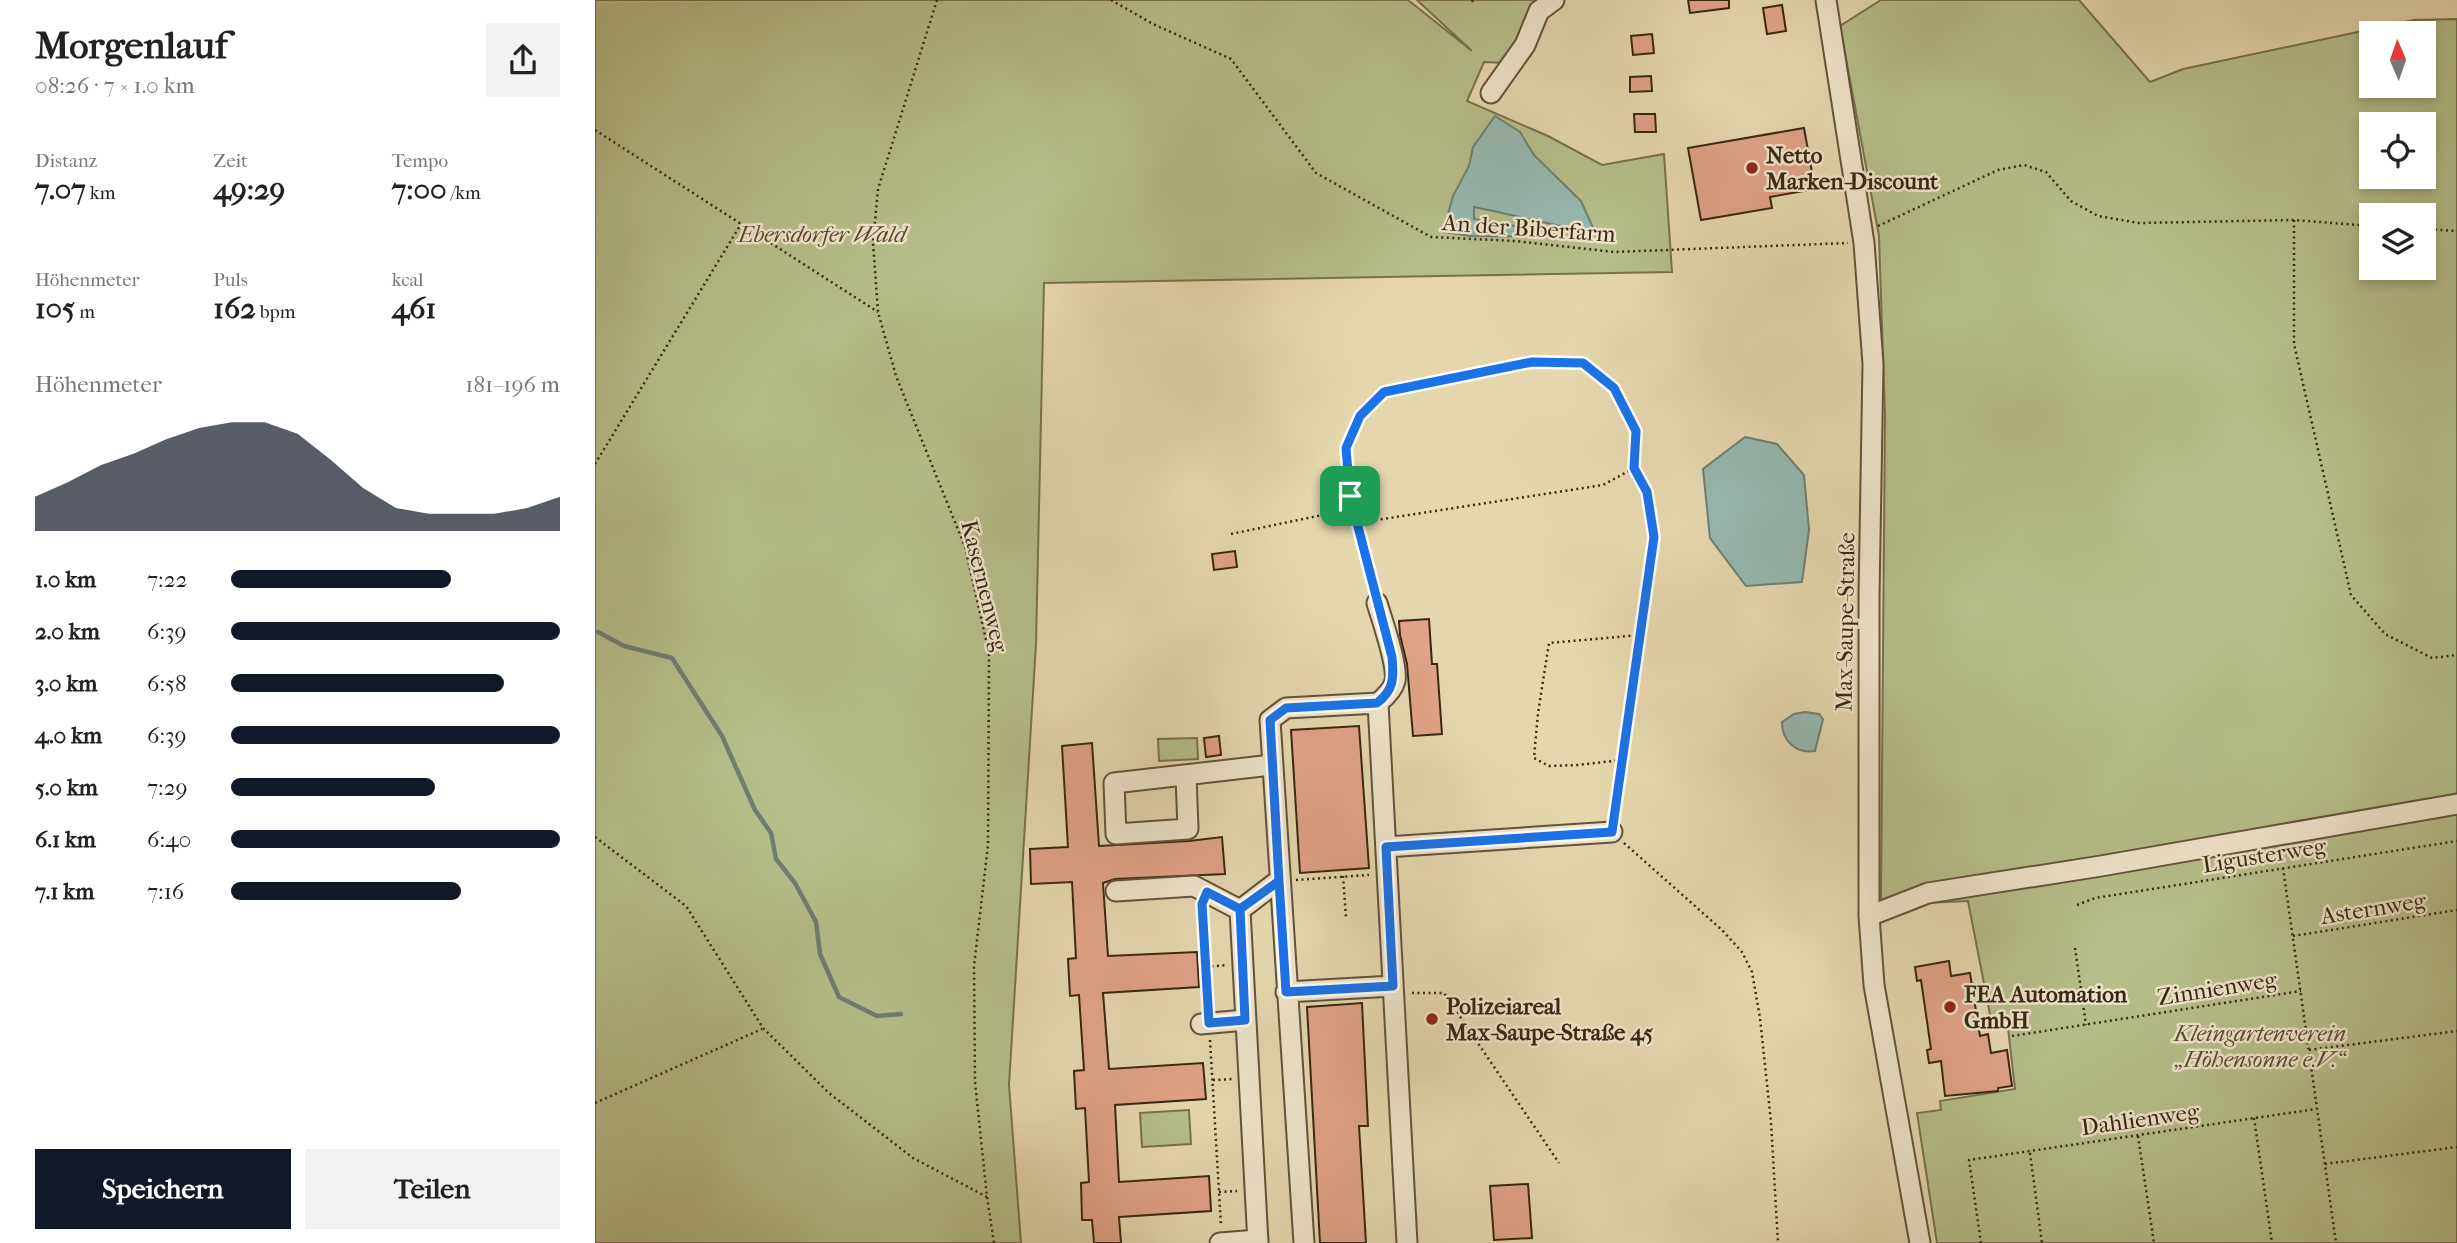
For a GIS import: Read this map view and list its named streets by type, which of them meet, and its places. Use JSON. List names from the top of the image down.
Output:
{
  "streets": {
    "street": ["Max-Saupe-Straße"],
    "path": [
      "An der Biberfarm",
      "Kasernenweg",
      "Ligusterweg",
      "Asternweg",
      "Zinnienweg",
      "Dahlienweg"
    ]
  },
  "crossings": [
    ["An der Biberfarm", "Max-Saupe-Straße"]
  ],
  "parks": ["Ebersdorfer Wald", "Kleingartenverein „Höhensonne e.V.“"],
  "places": ["Netto Marken-Discount", "FEA Automation GmbH", "Polizeiareal Max-Saupe-Straße 45"],
  "north": "top",
  "page": {
    "heading": ["Morgenlauf", "08:26 · 7 × 1.0 km"],
    "stats": [
      ["Distanz", "7.07 km"],
      ["Zeit", "49:29"],
      ["Tempo", "7:00 /km"],
      ["Höhenmeter", "105 m"],
      ["Puls", "162 bpm"],
      ["kcal", "461"]
    ],
    "chart": ["Höhenmeter", "181–196 m"],
    "list": [
      {
        "name": "1.0 km",
        "note": "7:22"
      },
      {
        "name": "2.0 km",
        "note": "6:39"
      },
      {
        "name": "3.0 km",
        "note": "6:58"
      },
      {
        "name": "4.0 km",
        "note": "6:39"
      },
      {
        "name": "5.0 km",
        "note": "7:29"
      },
      {
        "name": "6.1 km",
        "note": "6:40"
      },
      {
        "name": "7.1 km",
        "note": "7:16"
      }
    ],
    "buttons": ["Speichern", "Teilen"]
  }
}
